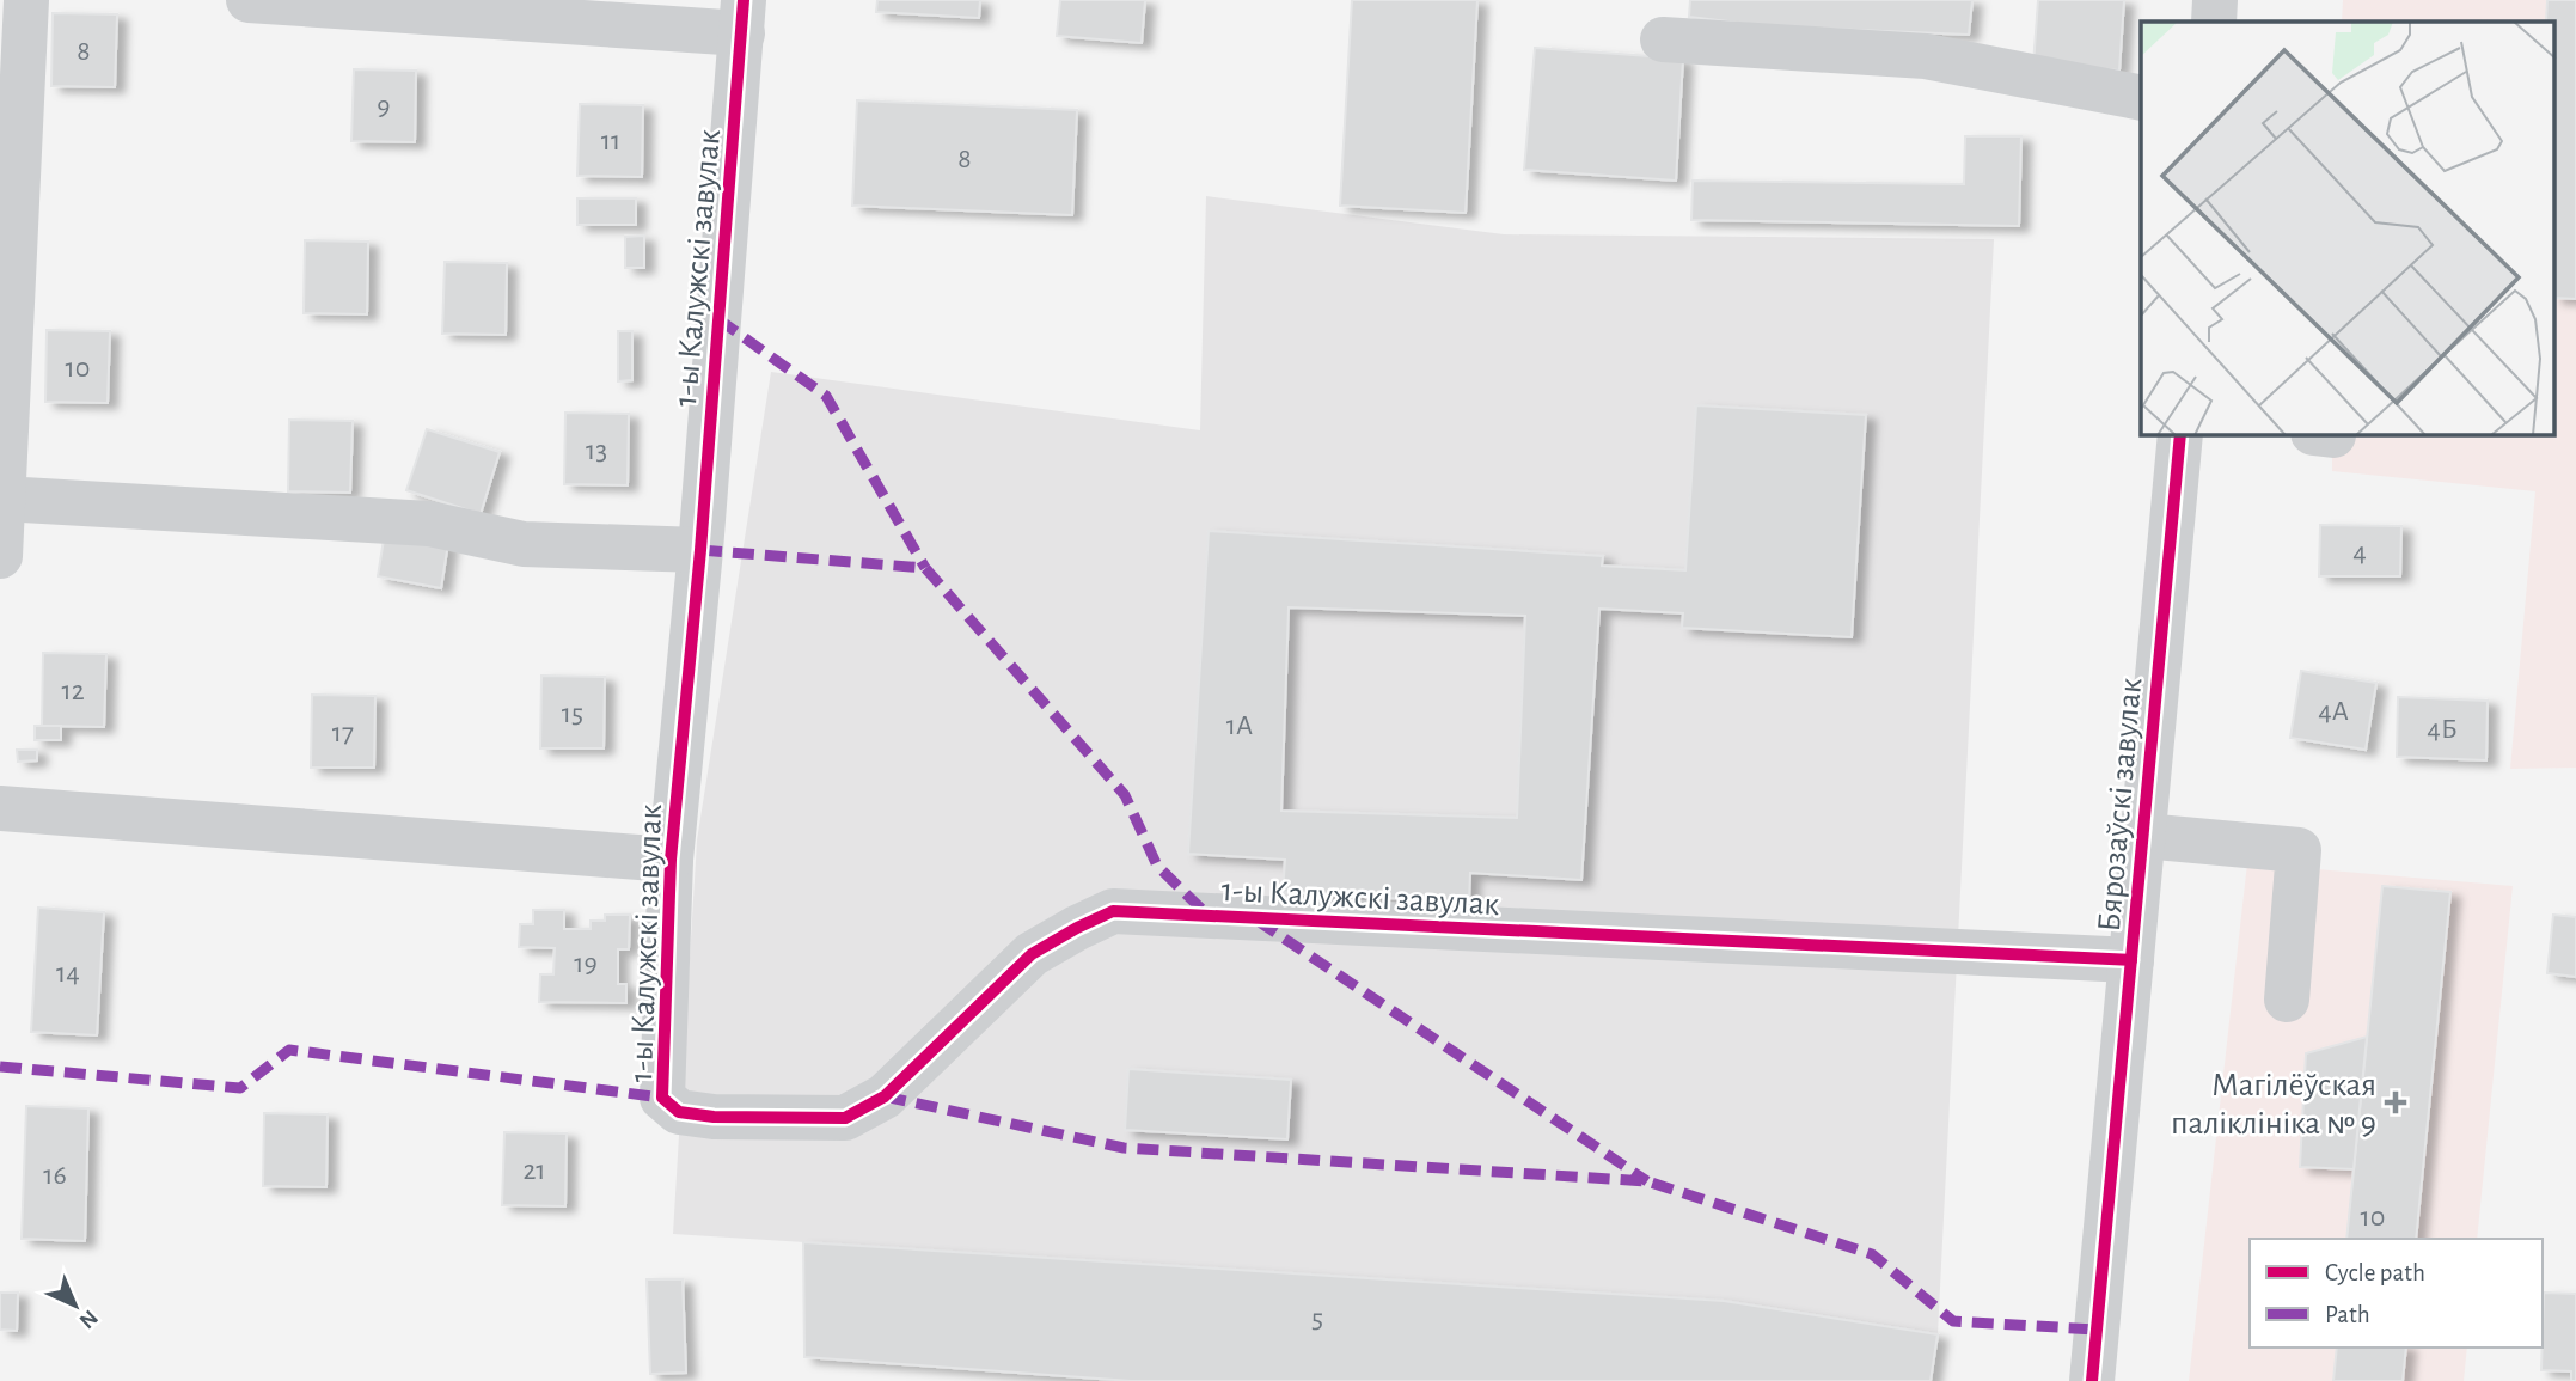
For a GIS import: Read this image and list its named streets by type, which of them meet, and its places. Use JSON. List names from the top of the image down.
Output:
{
  "streets": {
    "street": ["1-ы Калужскі завулак", "Бярозаўскі завулак"]
  },
  "crossings": [
    ["1-ы Калужскі завулак", "Бярозаўскі завулак"]
  ],
  "places": {
    "health": ["Магілёўская паліклініка № 9"]
  },
  "house_numbers": [
    "8",
    "9",
    "11",
    "8",
    "10",
    "13",
    "4",
    "12",
    "4А",
    "15",
    "1А",
    "4Б",
    "17",
    "19",
    "14",
    "21",
    "16",
    "10",
    "5"
  ],
  "legend": ["Cycle path", "Path"],
  "north": "bottom right"
}
